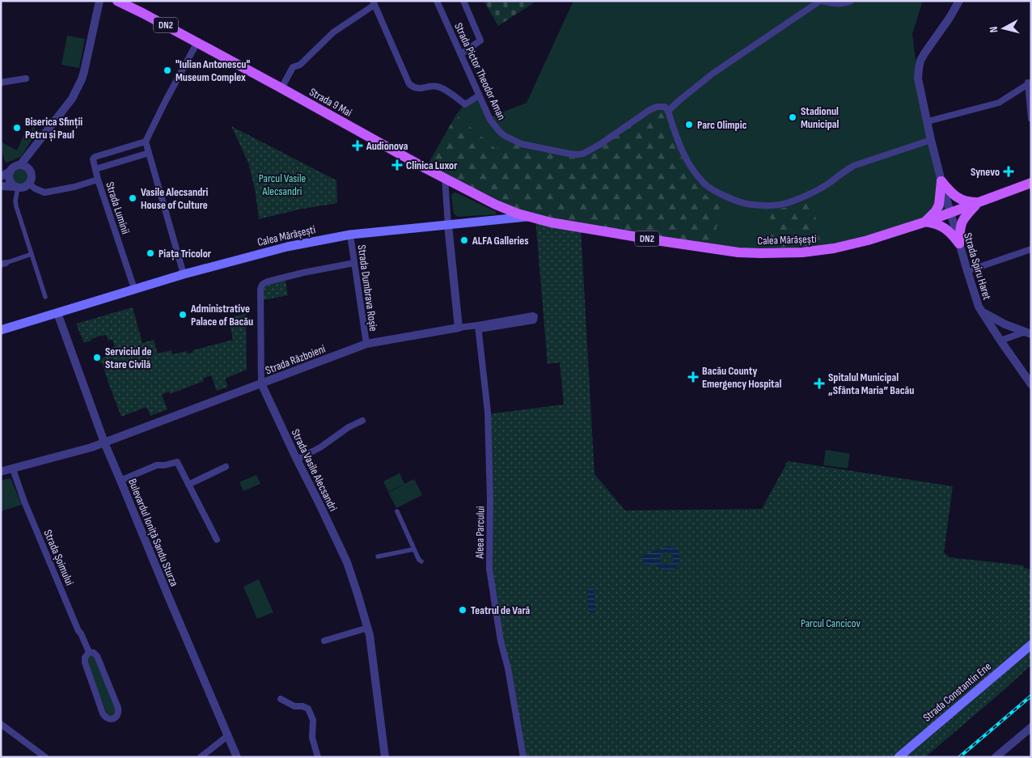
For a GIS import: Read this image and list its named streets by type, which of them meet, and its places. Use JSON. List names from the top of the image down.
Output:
{
  "streets": {
    "main road": [
      "DN2",
      "Strada 9 Mai",
      "Calea Mărășești",
      "Strada Constantin Ene"
    ],
    "street": [
      "Strada Pictor Theodor Aman",
      "Strada Luminii",
      "Strada Spiru Haret",
      "Strada Dumbrava Roșie",
      "Strada Războieni",
      "Strada Vasile Alecsandri",
      "Bulevardul Ioniță Sandu Sturza",
      "Aleea Parcului",
      "Strada Șoimului"
    ]
  },
  "crossings": [
    ["Strada 9 Mai", "Calea Mărășești"],
    ["Strada Luminii", "Calea Mărășești"],
    ["Calea Mărășești", "Strada Spiru Haret"],
    ["Calea Mărășești", "Strada Dumbrava Roșie"],
    ["Calea Mărășești", "Bulevardul Ioniță Sandu Sturza"],
    ["Strada Dumbrava Roșie", "Strada Războieni"],
    ["Strada Dumbrava Roșie", "Strada Vasile Alecsandri"],
    ["Strada Războieni", "Strada Vasile Alecsandri"],
    ["Strada Războieni", "Bulevardul Ioniță Sandu Sturza"],
    ["Strada Războieni", "Strada Șoimului"]
  ],
  "parks": ["Parcul Vasile Alecsandri", "Parcul Cancicov"],
  "places": {
    "other": [
      "\"Iulian Antonescu\" Museum Complex",
      "Stadionul Municipal",
      "Parc Olimpic",
      "Biserica Sfinții Petru și Paul",
      "Vasile Alecsandri House of Culture",
      "ALFA Galleries",
      "Piața Tricolor",
      "Administrative Palace of Bacău",
      "Serviciul de Stare Civilă",
      "Teatrul de Vară"
    ],
    "health": [
      "Audionova",
      "Clinica Luxor",
      "Synevo",
      "Bacău County Emergency Hospital",
      "Spitalul Municipal „Sfânta Maria” Bacău"
    ]
  },
  "north": "left"
}
